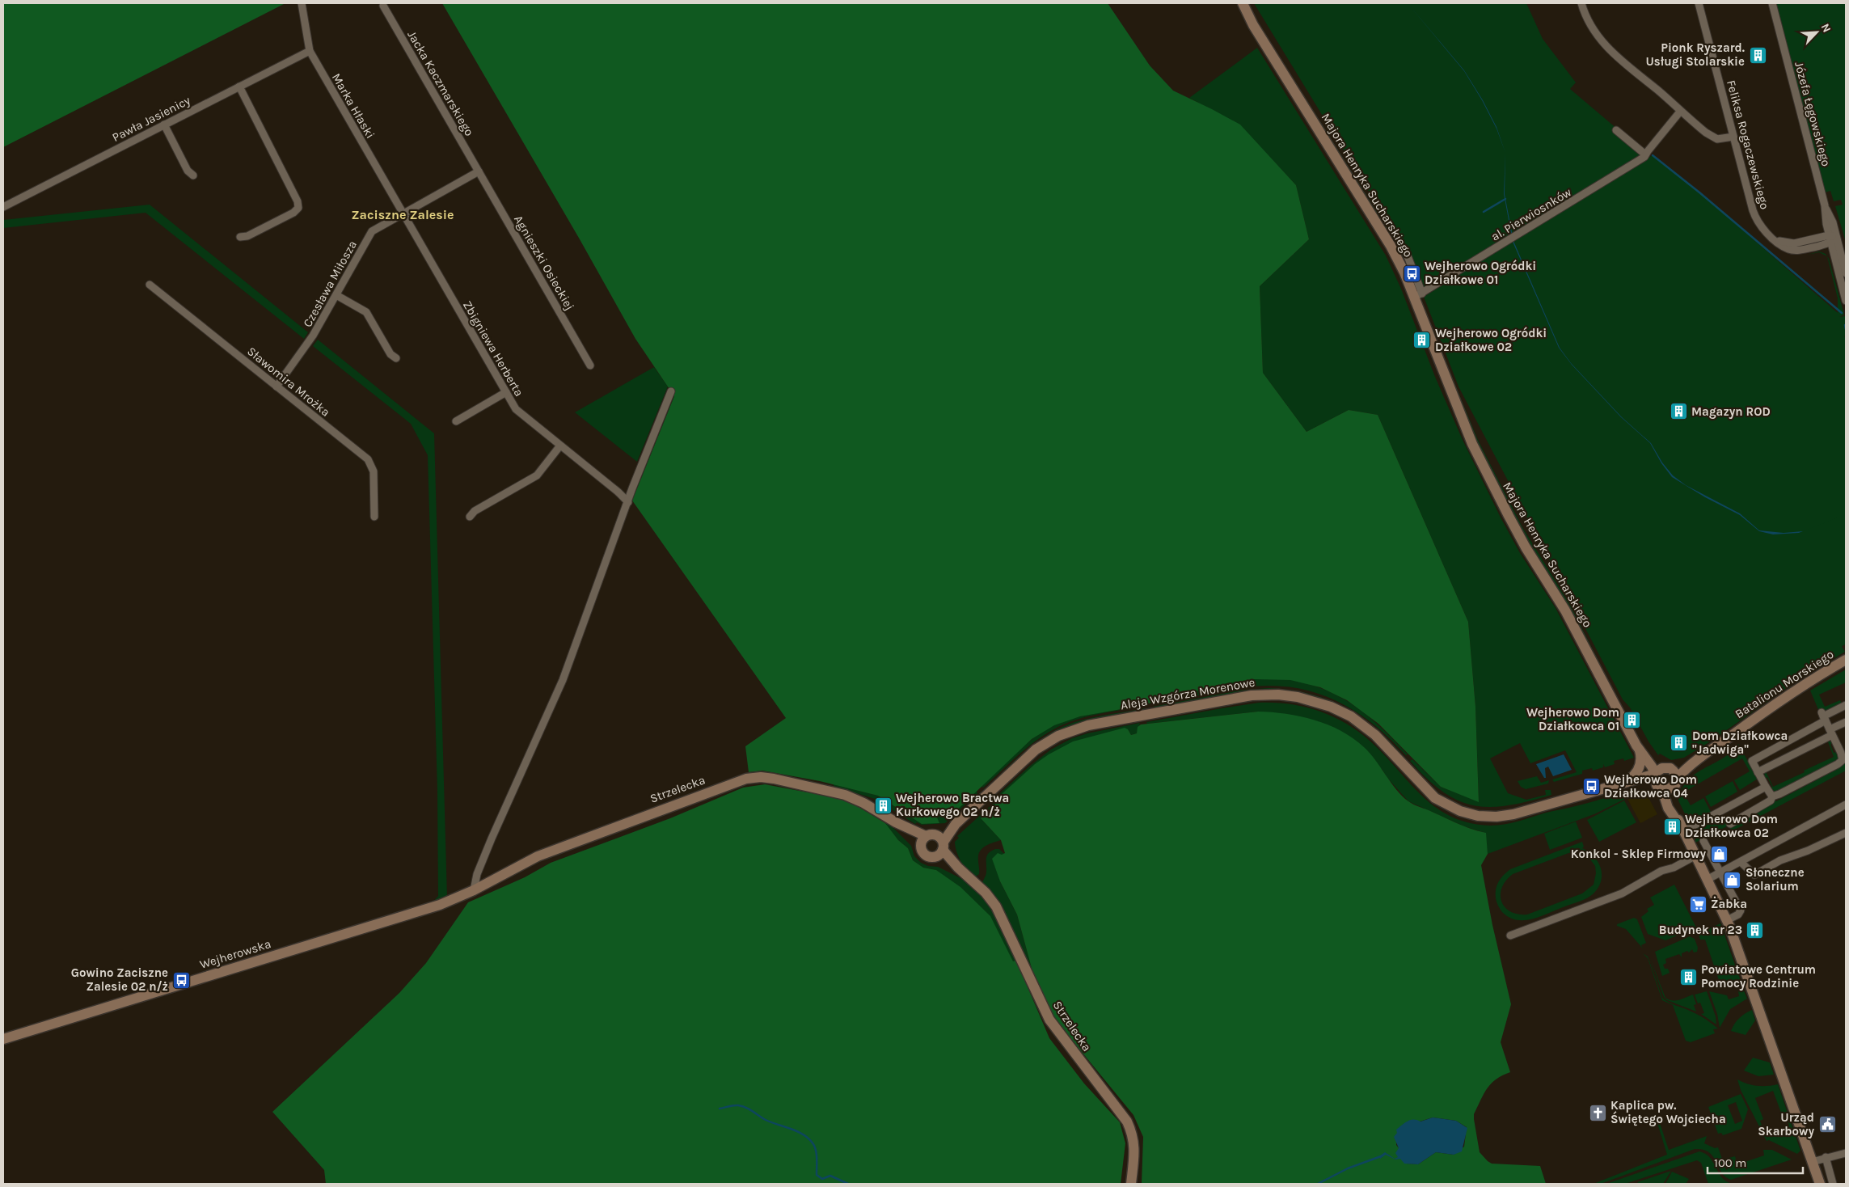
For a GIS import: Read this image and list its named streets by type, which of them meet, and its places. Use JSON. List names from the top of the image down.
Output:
{
  "streets": {
    "street": [
      "Jacka Kaczmarskiego",
      "Marka Hłaski",
      "Józefa Łęgowskiego",
      "Pawła Jasienicy",
      "Feliksa Rogaczewskiego",
      "Majora Henryka Sucharskiego",
      "al. Pierwiosnków",
      "Agnieszki Osieckiej",
      "Czesława Miłosza",
      "Zbigniewa Herberta",
      "Sławomira Mrożka",
      "Batalionu Morskiego",
      "Aleja Wzgórza Morenowe",
      "Strzelecka",
      "Wejherowska"
    ]
  },
  "crossings": [
    ["Jacka Kaczmarskiego", "Agnieszki Osieckiej"],
    ["Jacka Kaczmarskiego", "Czesława Miłosza"],
    ["Marka Hłaski", "Pawła Jasienicy"],
    ["Marka Hłaski", "Czesława Miłosza"],
    ["Marka Hłaski", "Zbigniewa Herberta"],
    ["Józefa Łęgowskiego", "Feliksa Rogaczewskiego"],
    ["Majora Henryka Sucharskiego", "al. Pierwiosnków"],
    ["Majora Henryka Sucharskiego", "Batalionu Morskiego"],
    ["Majora Henryka Sucharskiego", "Aleja Wzgórza Morenowe"],
    ["Agnieszki Osieckiej", "Czesława Miłosza"],
    ["Czesława Miłosza", "Zbigniewa Herberta"],
    ["Czesława Miłosza", "Sławomira Mrożka"],
    ["Batalionu Morskiego", "Aleja Wzgórza Morenowe"],
    ["Aleja Wzgórza Morenowe", "Strzelecka"],
    ["Strzelecka", "Wejherowska"]
  ],
  "districts": ["Zaciszne Zalesie"],
  "places": {
    "building": [
      "Pionk Ryszard. Usługi Stolarskie",
      "Wejherowo Ogródki Działkowe 02",
      "Magazyn ROD",
      "Wejherowo Dom Działkowca 01",
      "Dom Działkowca \"Jadwiga\"",
      "Wejherowo Bractwa Kurkowego 02 n/ż",
      "Wejherowo Dom Działkowca 02",
      "Budynek nr 23",
      "Powiatowe Centrum Pomocy Rodzinie"
    ],
    "bus stop": ["Wejherowo Ogródki Działkowe 01", "Wejherowo Dom Działkowca 04", "Gowino Zaciszne Zalesie 02 n/ż"],
    "shop": ["Konkol - Sklep Firmowy", "Słoneczne Solarium"],
    "supermarket": ["Żabka"],
    "church": ["Kaplica pw. Świętego Wojciecha"],
    "public building": ["Urząd Skarbowy"]
  },
  "scale_bar": "100 m",
  "north": "top right"
}
